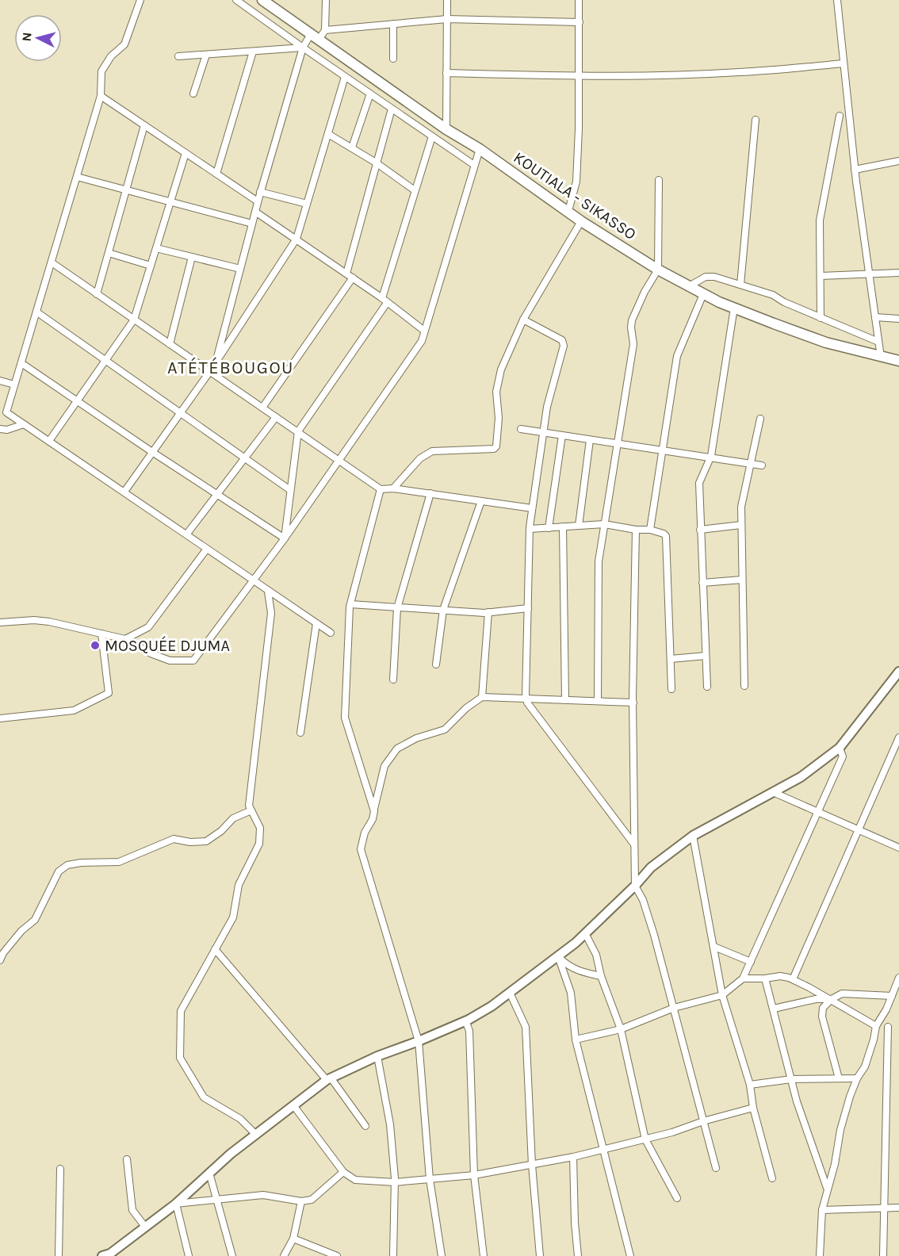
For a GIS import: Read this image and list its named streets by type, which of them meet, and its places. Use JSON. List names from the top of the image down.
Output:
{
  "streets": {
    "main road": ["KOUTIALA - SIKASSO"]
  },
  "districts": ["ATÉTÉBOUGOU"],
  "places": ["MOSQUÉE DJUMA"],
  "north": "left"
}
